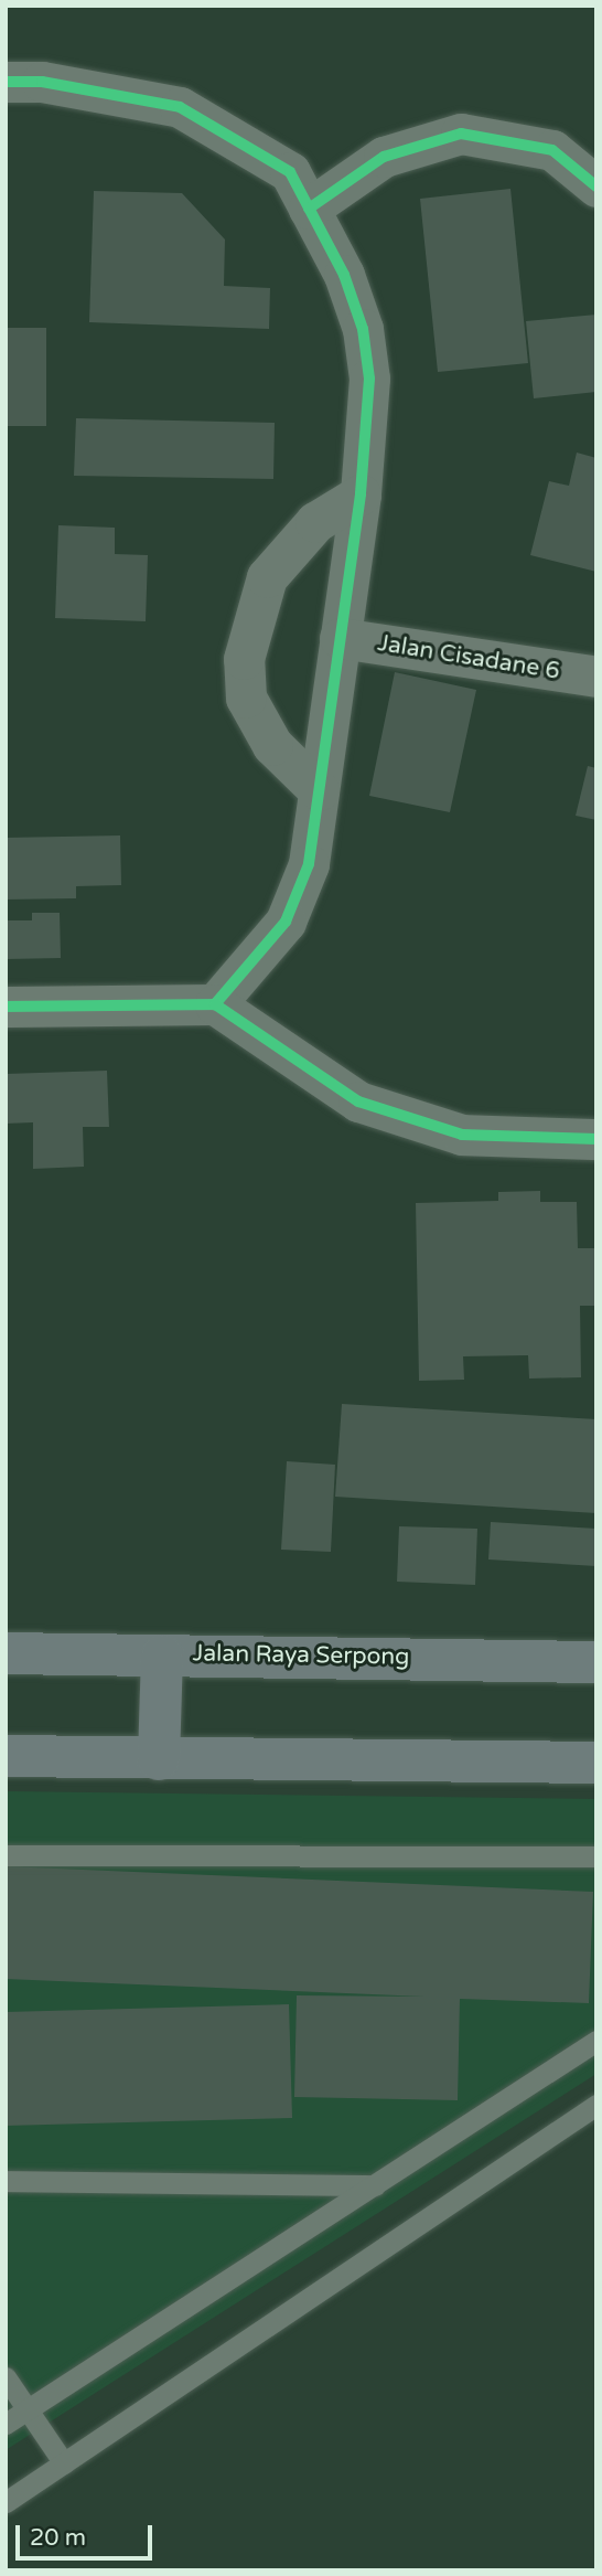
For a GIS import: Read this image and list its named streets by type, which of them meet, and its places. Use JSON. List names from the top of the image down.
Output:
{
  "streets": {
    "main road": ["Jalan Raya Serpong"],
    "street": ["Jalan Cisadane 6"]
  },
  "scale_bar": "20 m"
}
